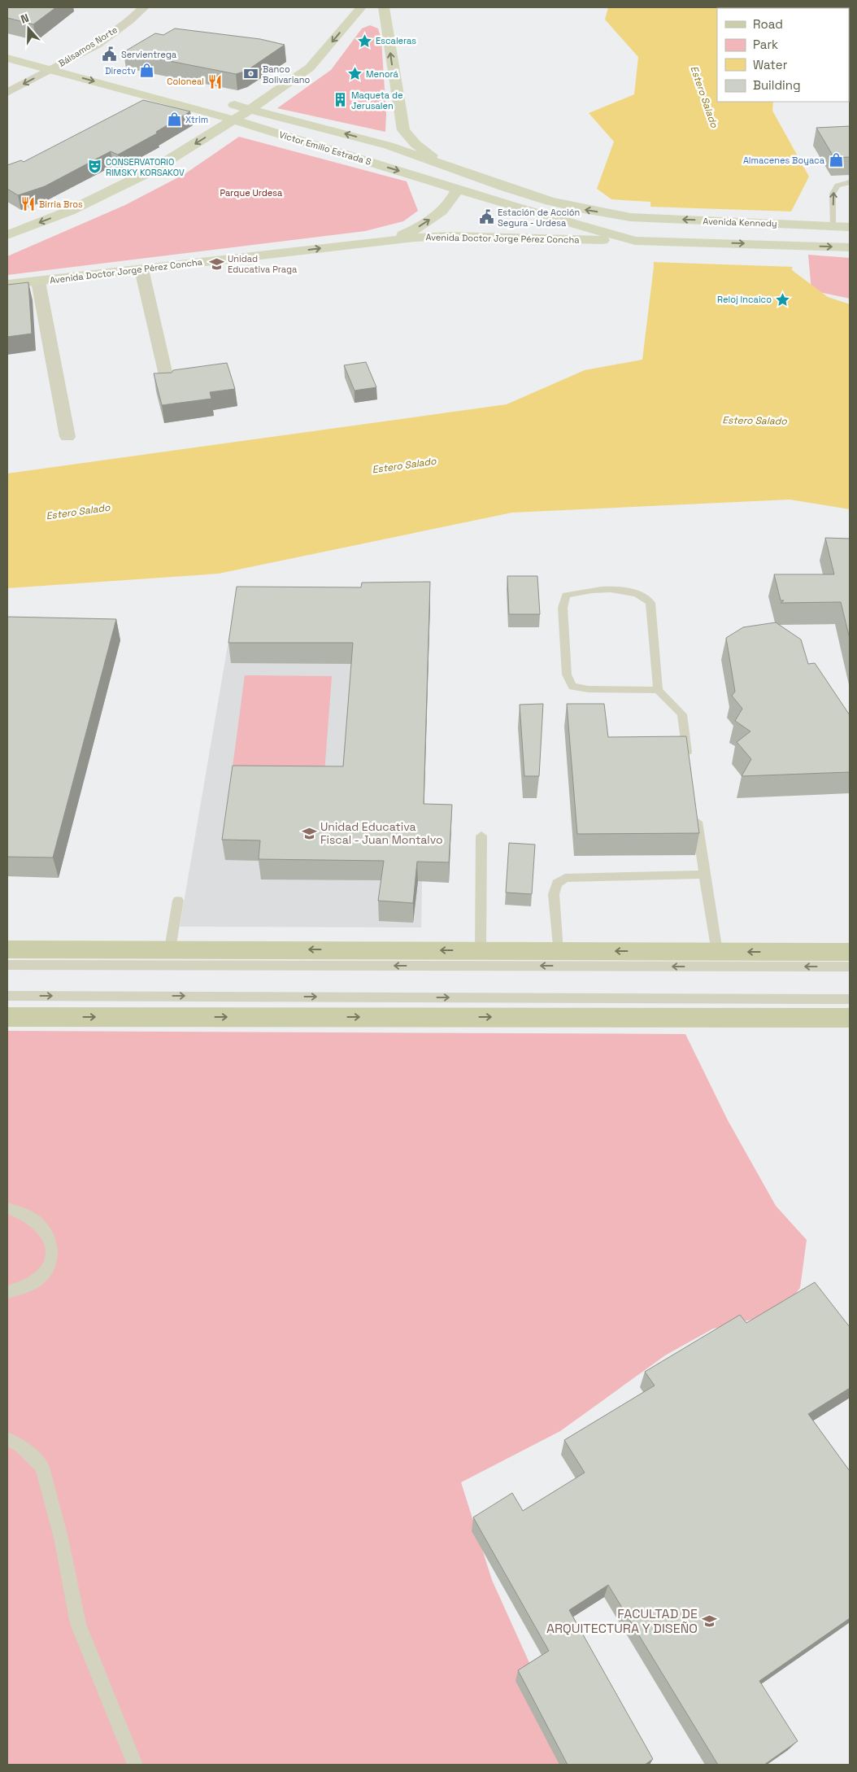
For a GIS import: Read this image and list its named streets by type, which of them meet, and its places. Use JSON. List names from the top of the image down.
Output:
{
  "streets": {
    "main road": ["Víctor Emilio Estrada S", "Avenida Kennedy", "Avenida Doctor Jorge Pérez Concha"],
    "street": ["Bálsamos Norte"]
  },
  "crossings": [
    ["Bálsamos Norte", "Víctor Emilio Estrada S"],
    ["Víctor Emilio Estrada S", "Avenida Kennedy"],
    ["Víctor Emilio Estrada S", "Avenida Doctor Jorge Pérez Concha"],
    ["Avenida Kennedy", "Avenida Doctor Jorge Pérez Concha"]
  ],
  "water": ["Estero Salado"],
  "parks": ["Parque Urdesa"],
  "places": {
    "place": ["Escaleras", "Menorá", "Reloj Incaico"],
    "public building": ["Servientrega", "Estación de Acción Segura - Urdesa"],
    "shop": ["Directv", "Xtrim", "Almacenes Boyaca"],
    "bank": ["Banco Bolivariano"],
    "restaurant": ["Coloneal", "Birria Bros"],
    "building": ["Maqueta de Jerusalen"],
    "theatre": ["CONSERVATORIO RIMSKY KORSAKOV"],
    "school or university": ["Unidad Educativa Praga", "Unidad Educativa Fiscal - Juan Montalvo", "FACULTAD DE ARQUITECTURA Y DISEÑO"]
  },
  "legend": [
    "Road",
    "Park",
    "Water",
    "Building"
  ],
  "north": "top"
}
